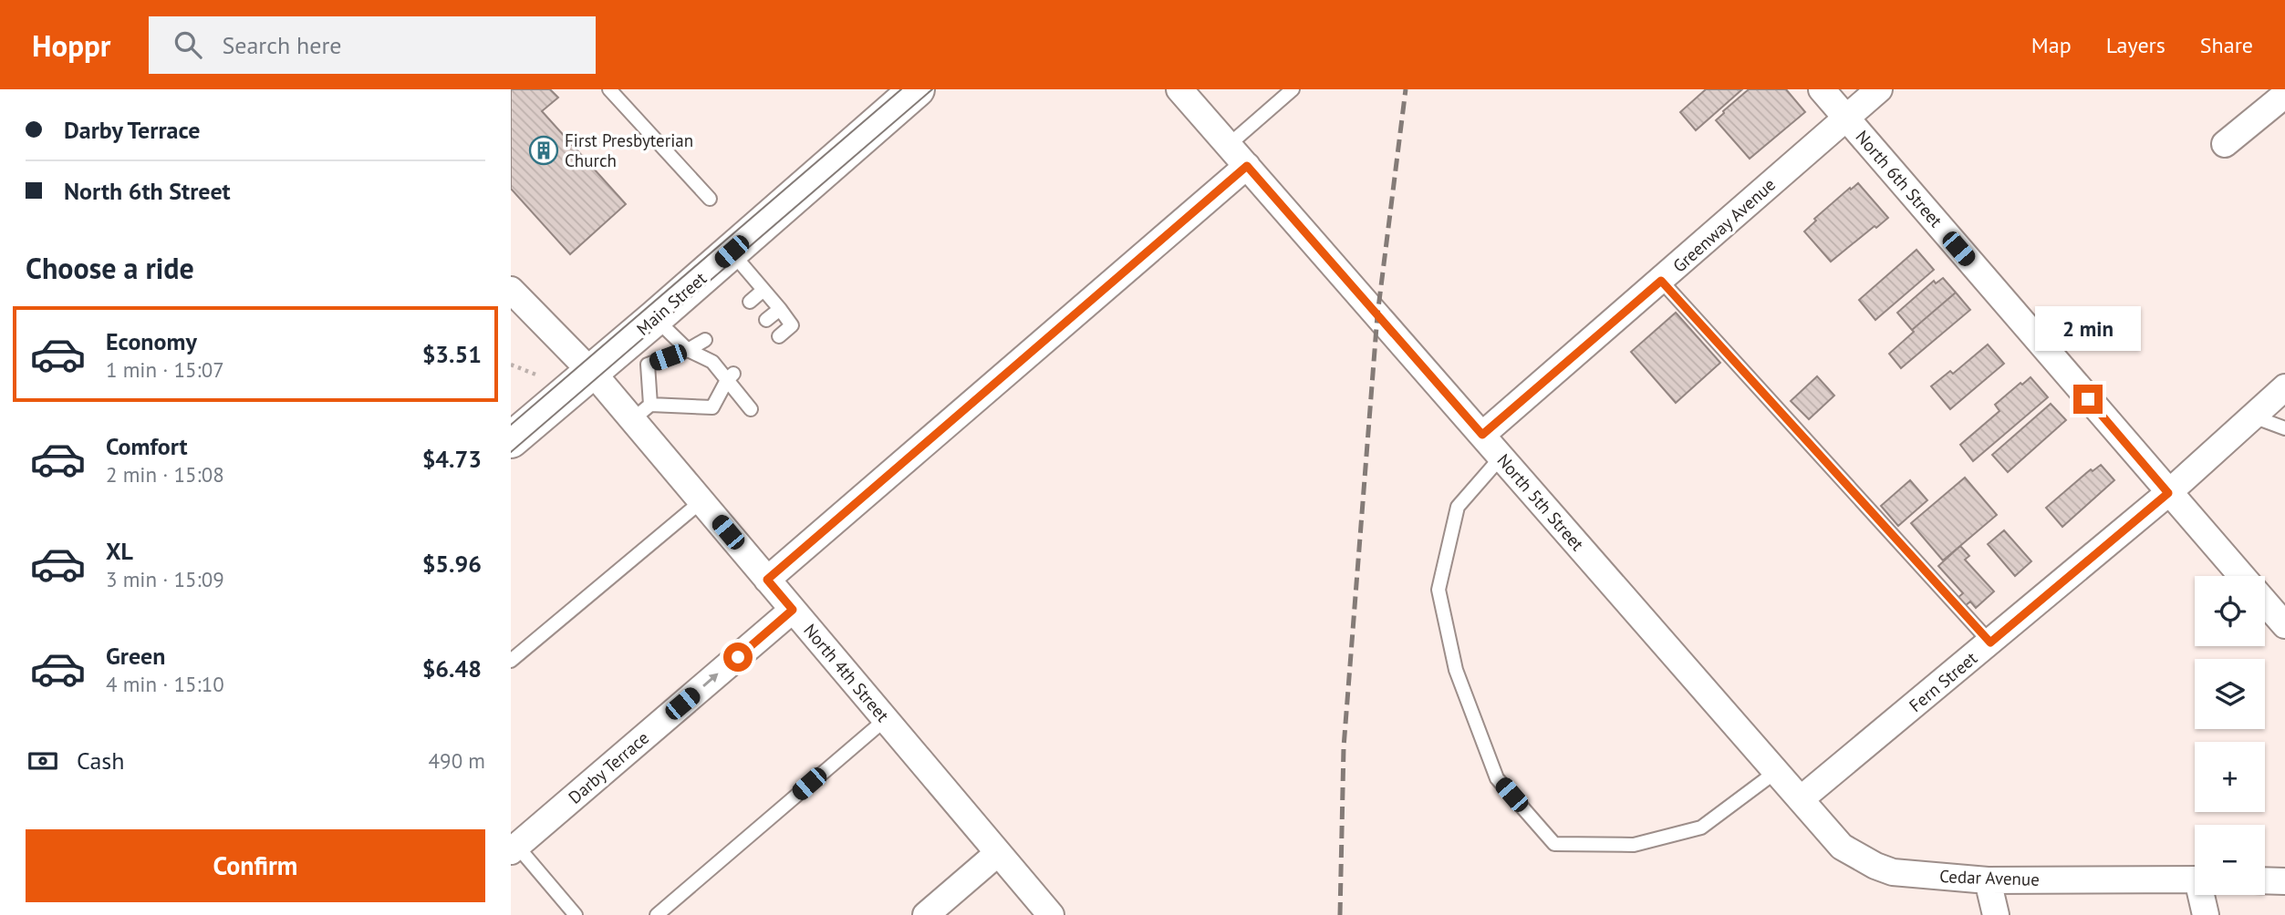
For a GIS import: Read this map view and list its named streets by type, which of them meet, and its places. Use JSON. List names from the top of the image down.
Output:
{
  "streets": {
    "main road": ["Main Street"],
    "street": [
      "North 6th Street",
      "Greenway Avenue",
      "North 5th Street",
      "North 4th Street",
      "Fern Street",
      "Darby Terrace",
      "Cedar Avenue"
    ]
  },
  "crossings": [
    ["North 6th Street", "Greenway Avenue"],
    ["North 6th Street", "Fern Street"],
    ["Greenway Avenue", "North 5th Street"],
    ["Main Street", "North 4th Street"],
    ["North 5th Street", "Fern Street"],
    ["North 5th Street", "Cedar Avenue"],
    ["North 4th Street", "Darby Terrace"],
    ["Fern Street", "Cedar Avenue"]
  ],
  "one_way": ["Darby Terrace"],
  "places": {
    "building": ["First Presbyterian Church"]
  },
  "page": {
    "header": "Hoppr",
    "search": "Search here",
    "nav": ["Map", "Layers", "Share"],
    "banner": ["Darby Terrace", "North 6th Street"],
    "heading": "Choose a ride",
    "list": [
      {
        "name": "Economy",
        "note": "1 min · 15:07",
        "value": "$3.51"
      },
      {
        "name": "Comfort",
        "note": "2 min · 15:08",
        "value": "$4.73"
      },
      {
        "name": "XL",
        "note": "3 min · 15:09",
        "value": "$5.96"
      },
      {
        "name": "Green",
        "note": "4 min · 15:10",
        "value": "$6.48"
      }
    ],
    "bubble": "2 min",
    "map_buttons": ["+", "−"],
    "pay": ["Cash", "490 m"],
    "buttons": "Confirm"
  }
}
